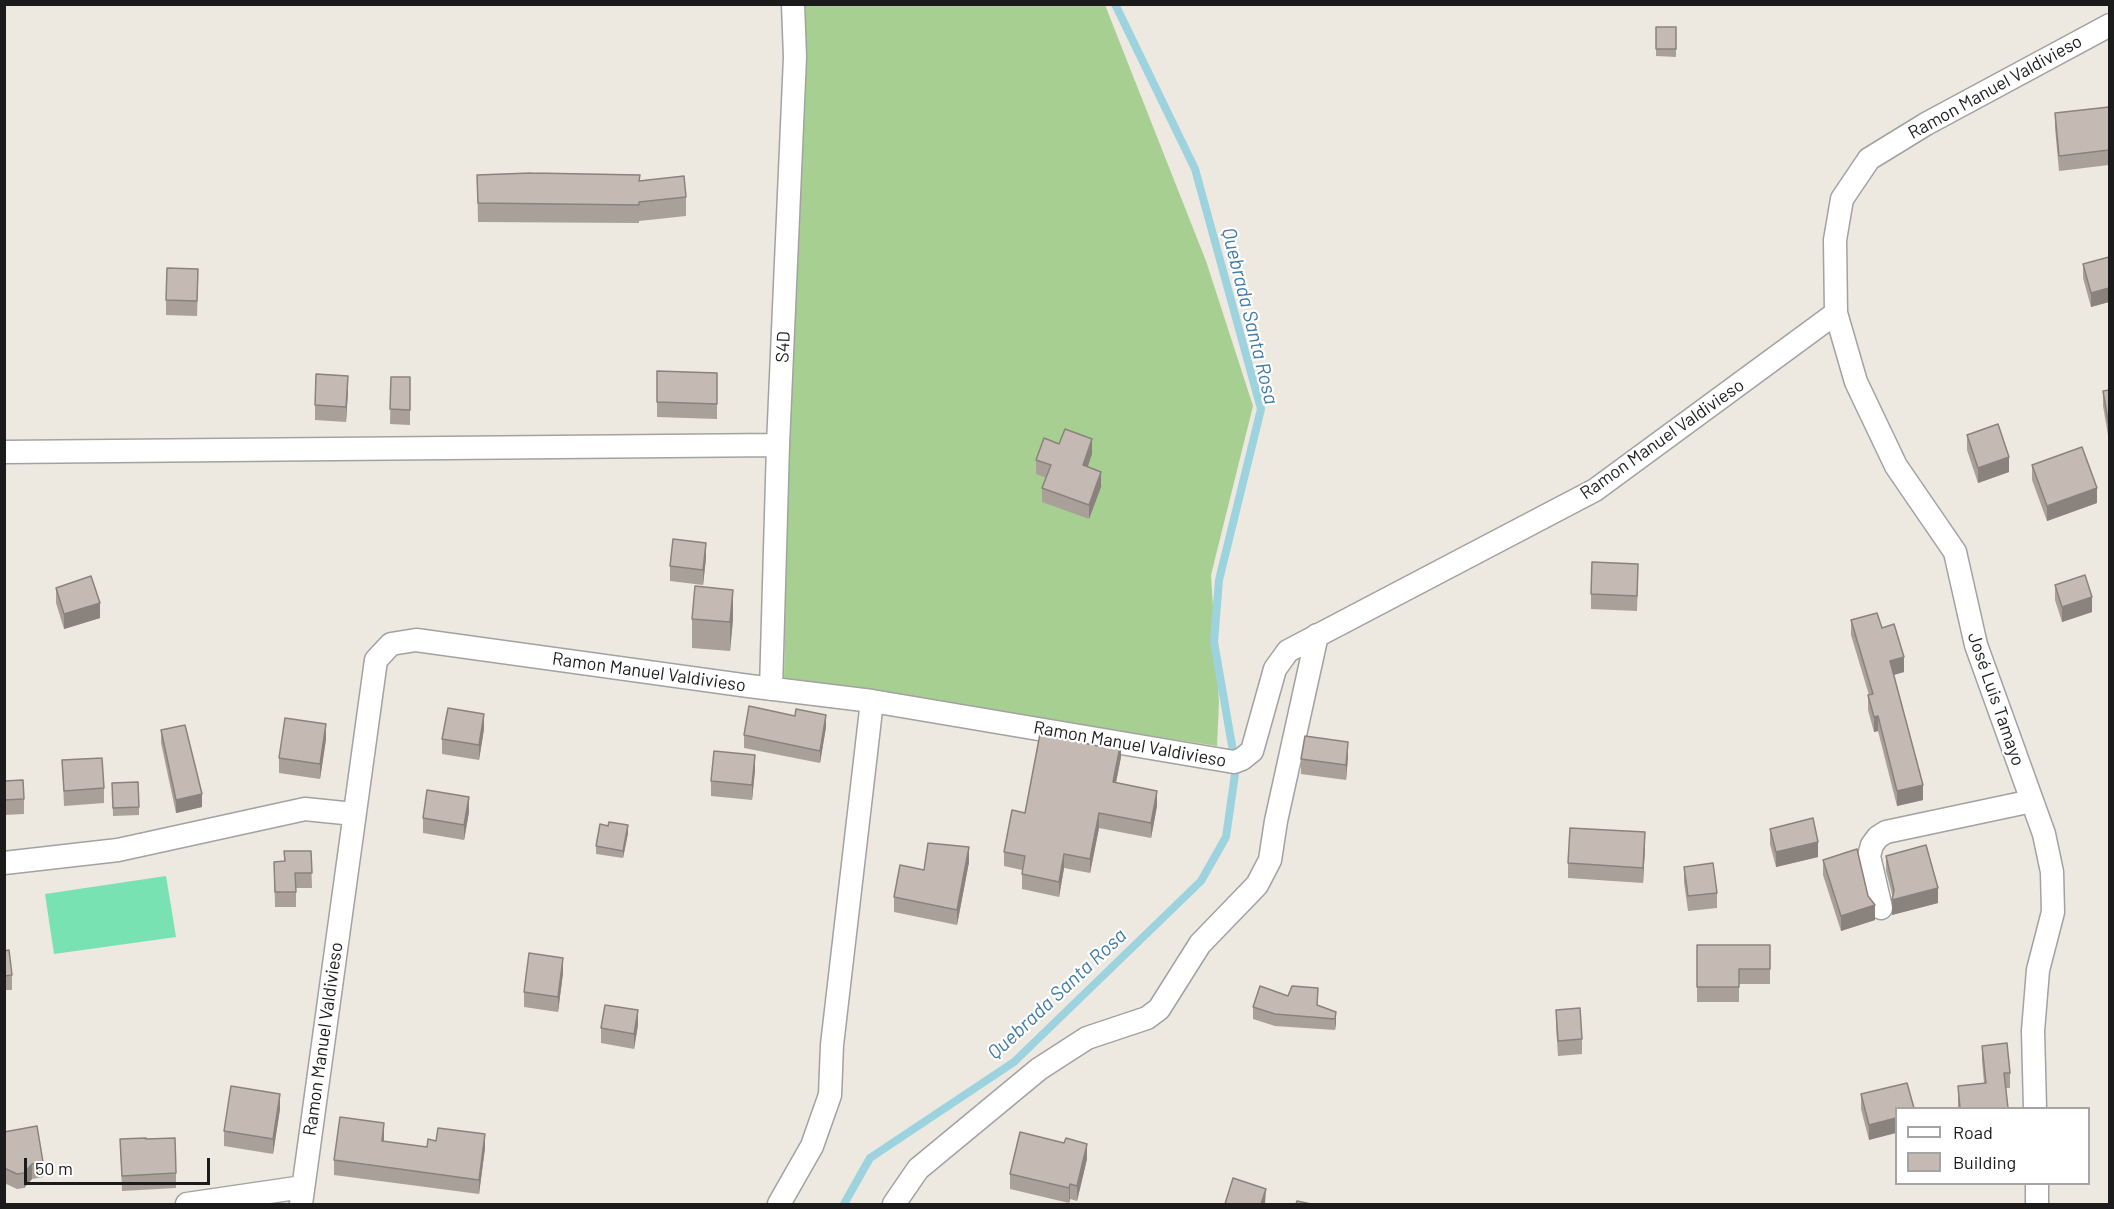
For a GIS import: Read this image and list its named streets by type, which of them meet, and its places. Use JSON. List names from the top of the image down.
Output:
{
  "streets": {
    "street": ["Ramon Manuel Valdivieso", "S4D", "José Luis Tamayo"]
  },
  "crossings": [
    ["Ramon Manuel Valdivieso", "S4D"],
    ["Ramon Manuel Valdivieso", "José Luis Tamayo"]
  ],
  "water": ["Quebrada Santa Rosa"],
  "legend": ["Road", "Building"],
  "scale_bar": "50 m"
}
